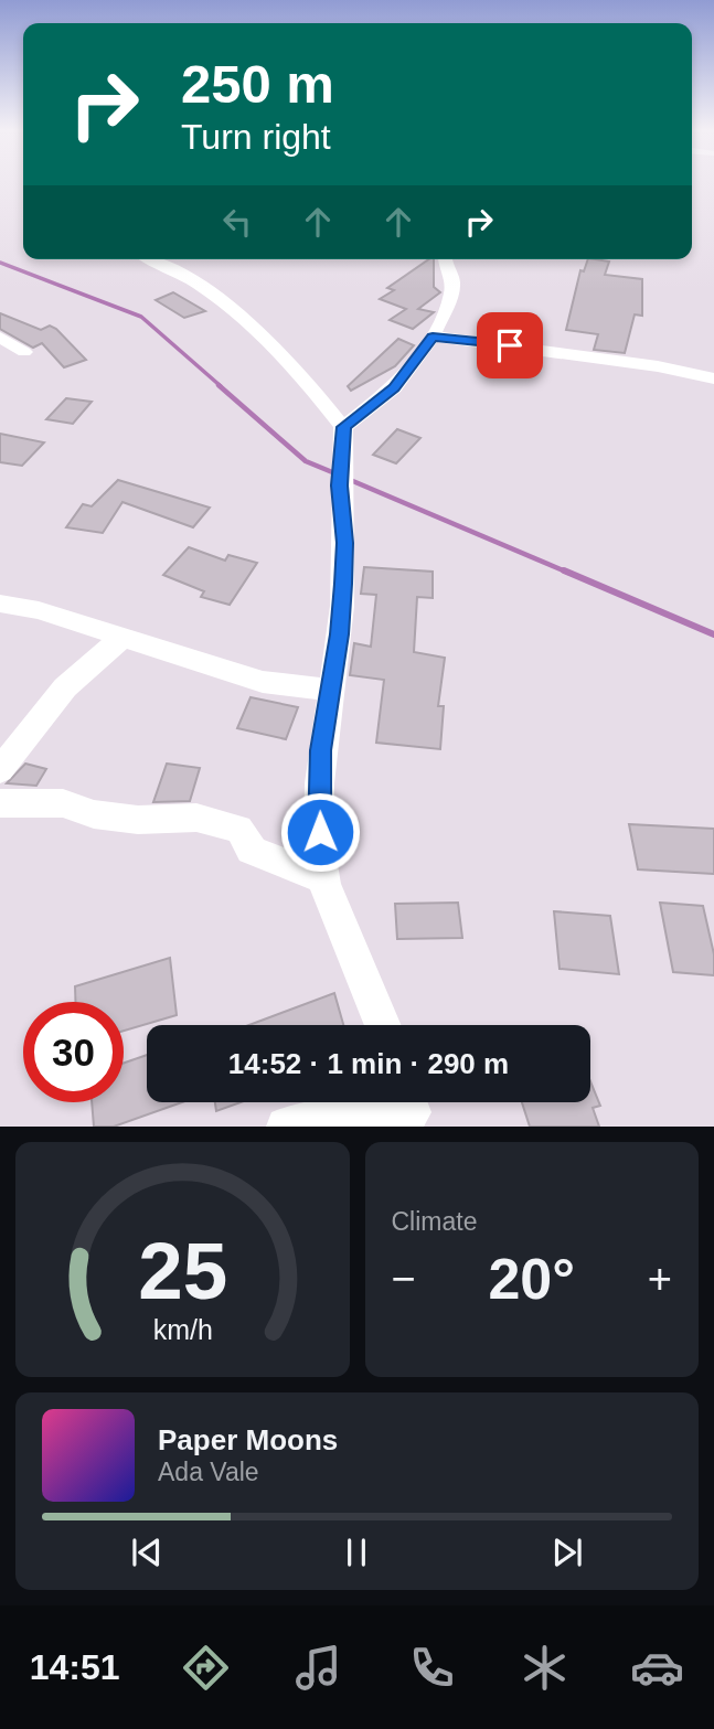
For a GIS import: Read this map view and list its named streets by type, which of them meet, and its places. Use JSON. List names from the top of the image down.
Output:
{
  "page": {
    "turn": ["250 m", "Turn right"],
    "limit": "30",
    "trip": "14:52 · 1 min · 290 m",
    "tile": "Climate",
    "heat": ["−", "20°", "+"],
    "song": ["Paper Moons", "Ada Vale"],
    "tabs": "14:51",
    "gauge": ["25", "km/h"]
  }
}
